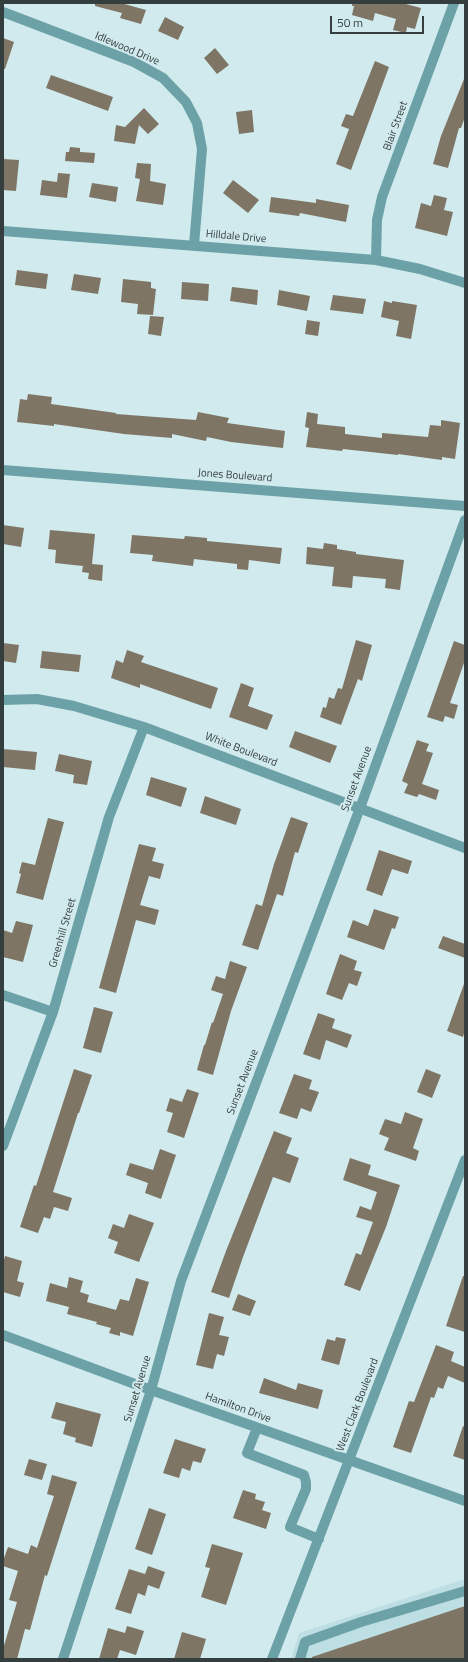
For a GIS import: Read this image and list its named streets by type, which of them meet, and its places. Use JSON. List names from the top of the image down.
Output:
{
  "streets": {
    "street": [
      "Idlewood Drive",
      "Blair Street",
      "Hilldale Drive",
      "Jones Boulevard",
      "White Boulevard",
      "Sunset Avenue",
      "Greenhill Street",
      "West Clark Boulevard",
      "Hamilton Drive"
    ]
  },
  "crossings": [
    ["Idlewood Drive", "Hilldale Drive"],
    ["Blair Street", "Hilldale Drive"],
    ["White Boulevard", "Sunset Avenue"],
    ["White Boulevard", "Greenhill Street"],
    ["Sunset Avenue", "Hamilton Drive"],
    ["West Clark Boulevard", "Hamilton Drive"]
  ],
  "scale_bar": "50 m"
}
